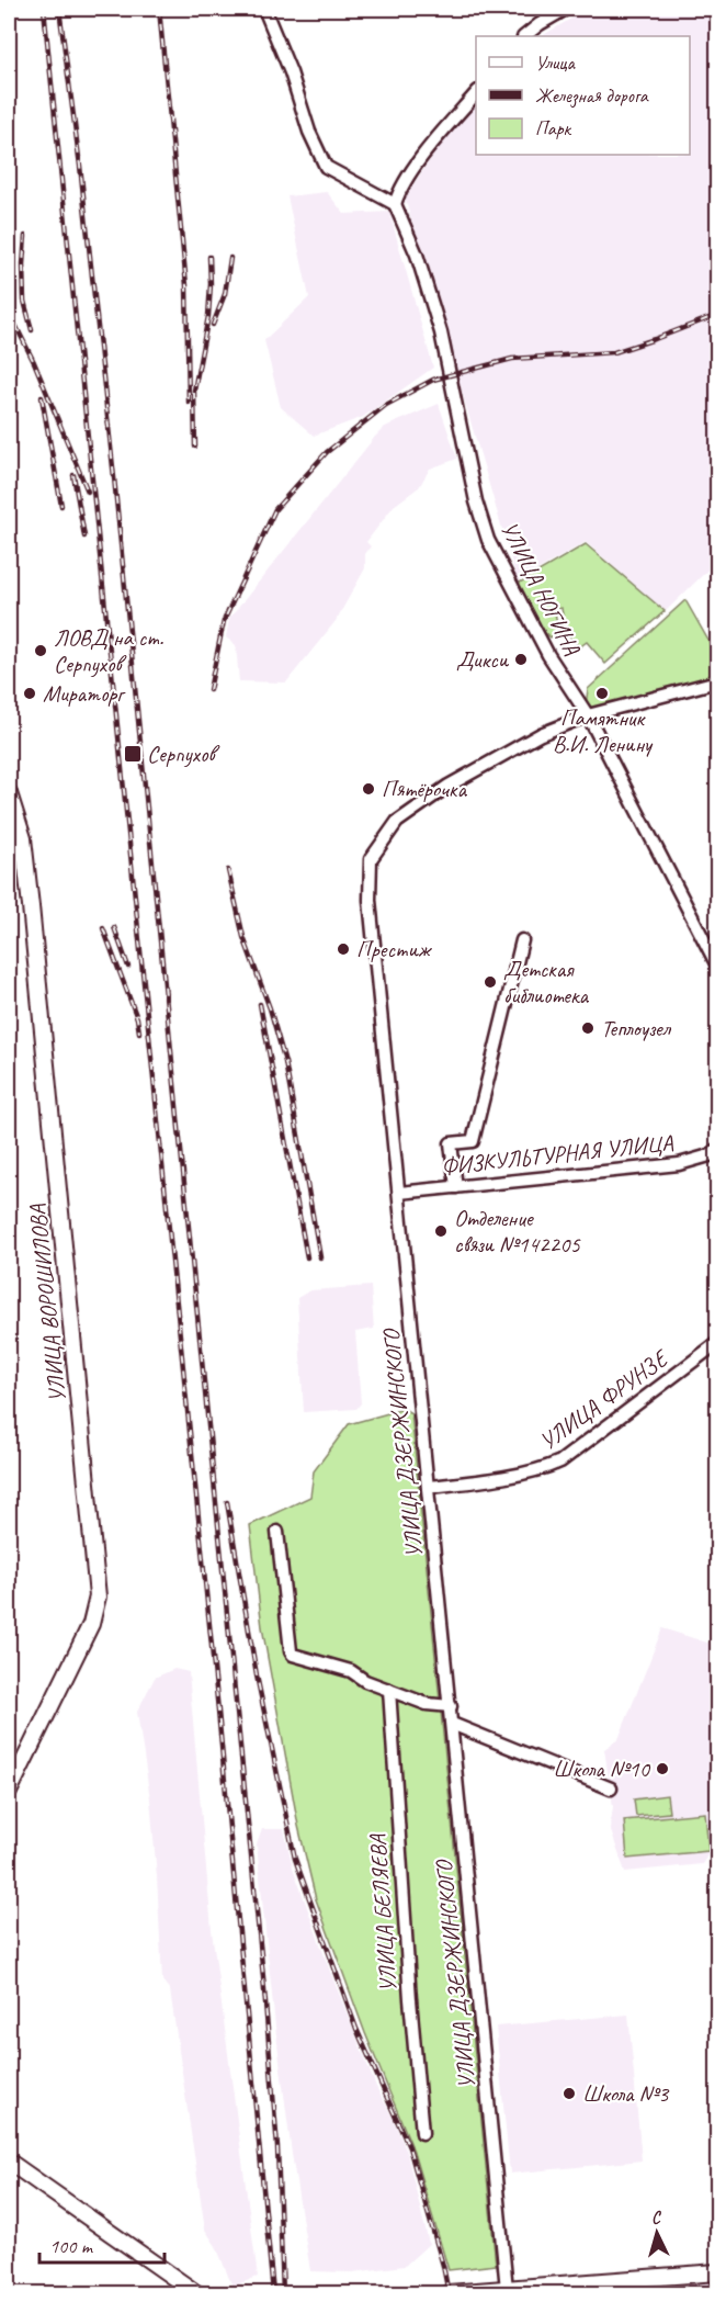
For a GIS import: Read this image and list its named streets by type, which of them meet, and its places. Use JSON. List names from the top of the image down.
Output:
{
  "streets": {
    "main road": ["УЛИЦА ВОРОШИЛОВА"],
    "street": [
      "УЛИЦА НОГИНА",
      "ФИЗКУЛЬТУРНАЯ УЛИЦА",
      "УЛИЦА ФРУНЗЕ",
      "УЛИЦА ДЗЕРЖИНСКОГО",
      "УЛИЦА БЕЛЯЕВА"
    ]
  },
  "crossings": [
    ["УЛИЦА НОГИНА", "УЛИЦА ДЗЕРЖИНСКОГО"],
    ["ФИЗКУЛЬТУРНАЯ УЛИЦА", "УЛИЦА ДЗЕРЖИНСКОГО"],
    ["УЛИЦА ФРУНЗЕ", "УЛИЦА ДЗЕРЖИНСКОГО"]
  ],
  "places": {
    "other": [
      "ЛОВД на ст. Серпухов",
      "Дикси",
      "Мираторг",
      "Памятник В.И. Ленину",
      "Пятёрочка",
      "Престиж",
      "Детская библиотека",
      "Теплоузел",
      "Отделение связи №142205",
      "Школа №10",
      "Школа №3"
    ],
    "transit": ["Серпухов"]
  },
  "legend": ["Улица", "Железная дорога", "Парк"],
  "scale_bar": "100 m",
  "north": "top"
}
